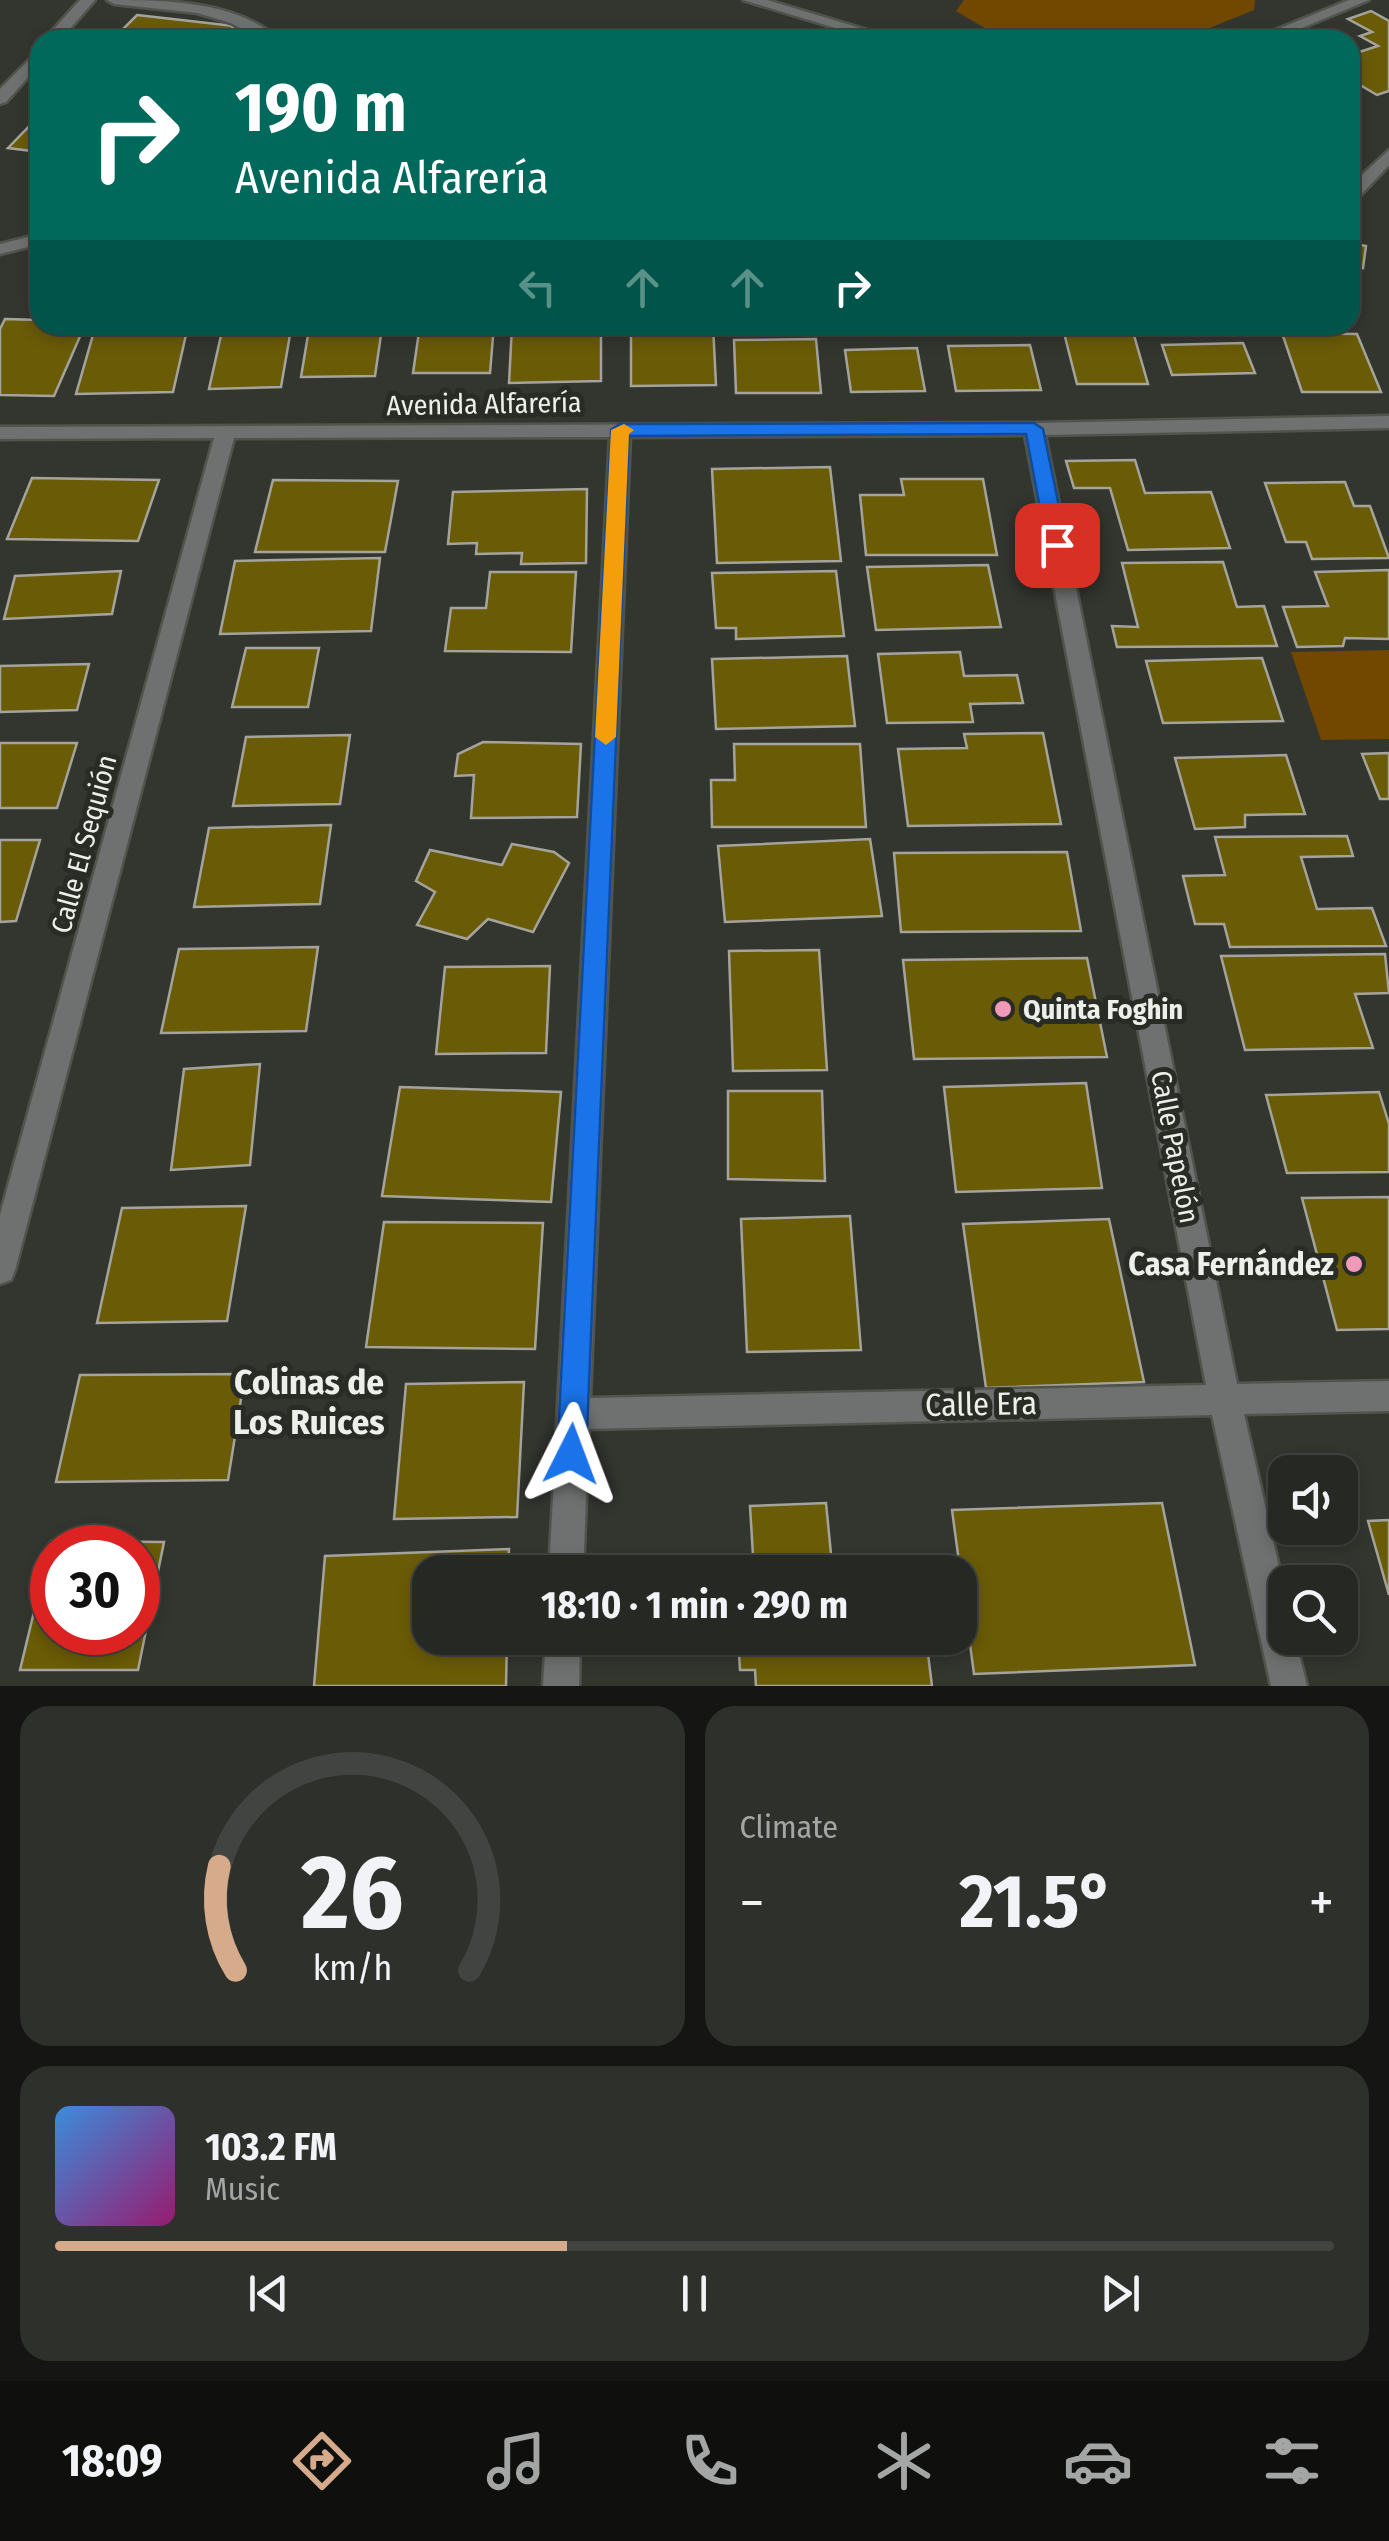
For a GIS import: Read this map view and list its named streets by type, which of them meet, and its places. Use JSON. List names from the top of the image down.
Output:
{
  "streets": {
    "street": [
      "Avenida Alfarería",
      "Calle El Sequión",
      "Calle Papelón",
      "Calle Era"
    ]
  },
  "crossings": [
    ["Avenida Alfarería", "Calle El Sequión"],
    ["Avenida Alfarería", "Calle Papelón"],
    ["Calle Papelón", "Calle Era"]
  ],
  "districts": ["Colinas de Los Ruices"],
  "places": ["Quinta Foghin", "Casa Fernández"],
  "page": {
    "turn": ["190 m", "Avenida Alfarería"],
    "limit": "30",
    "trip": "18:10 · 1 min · 290 m",
    "tile": "Climate",
    "heat": ["−", "21.5°", "+"],
    "song": ["103.2 FM", "Music"],
    "tabs": "18:09",
    "gauge": ["26", "km/h"]
  }
}
